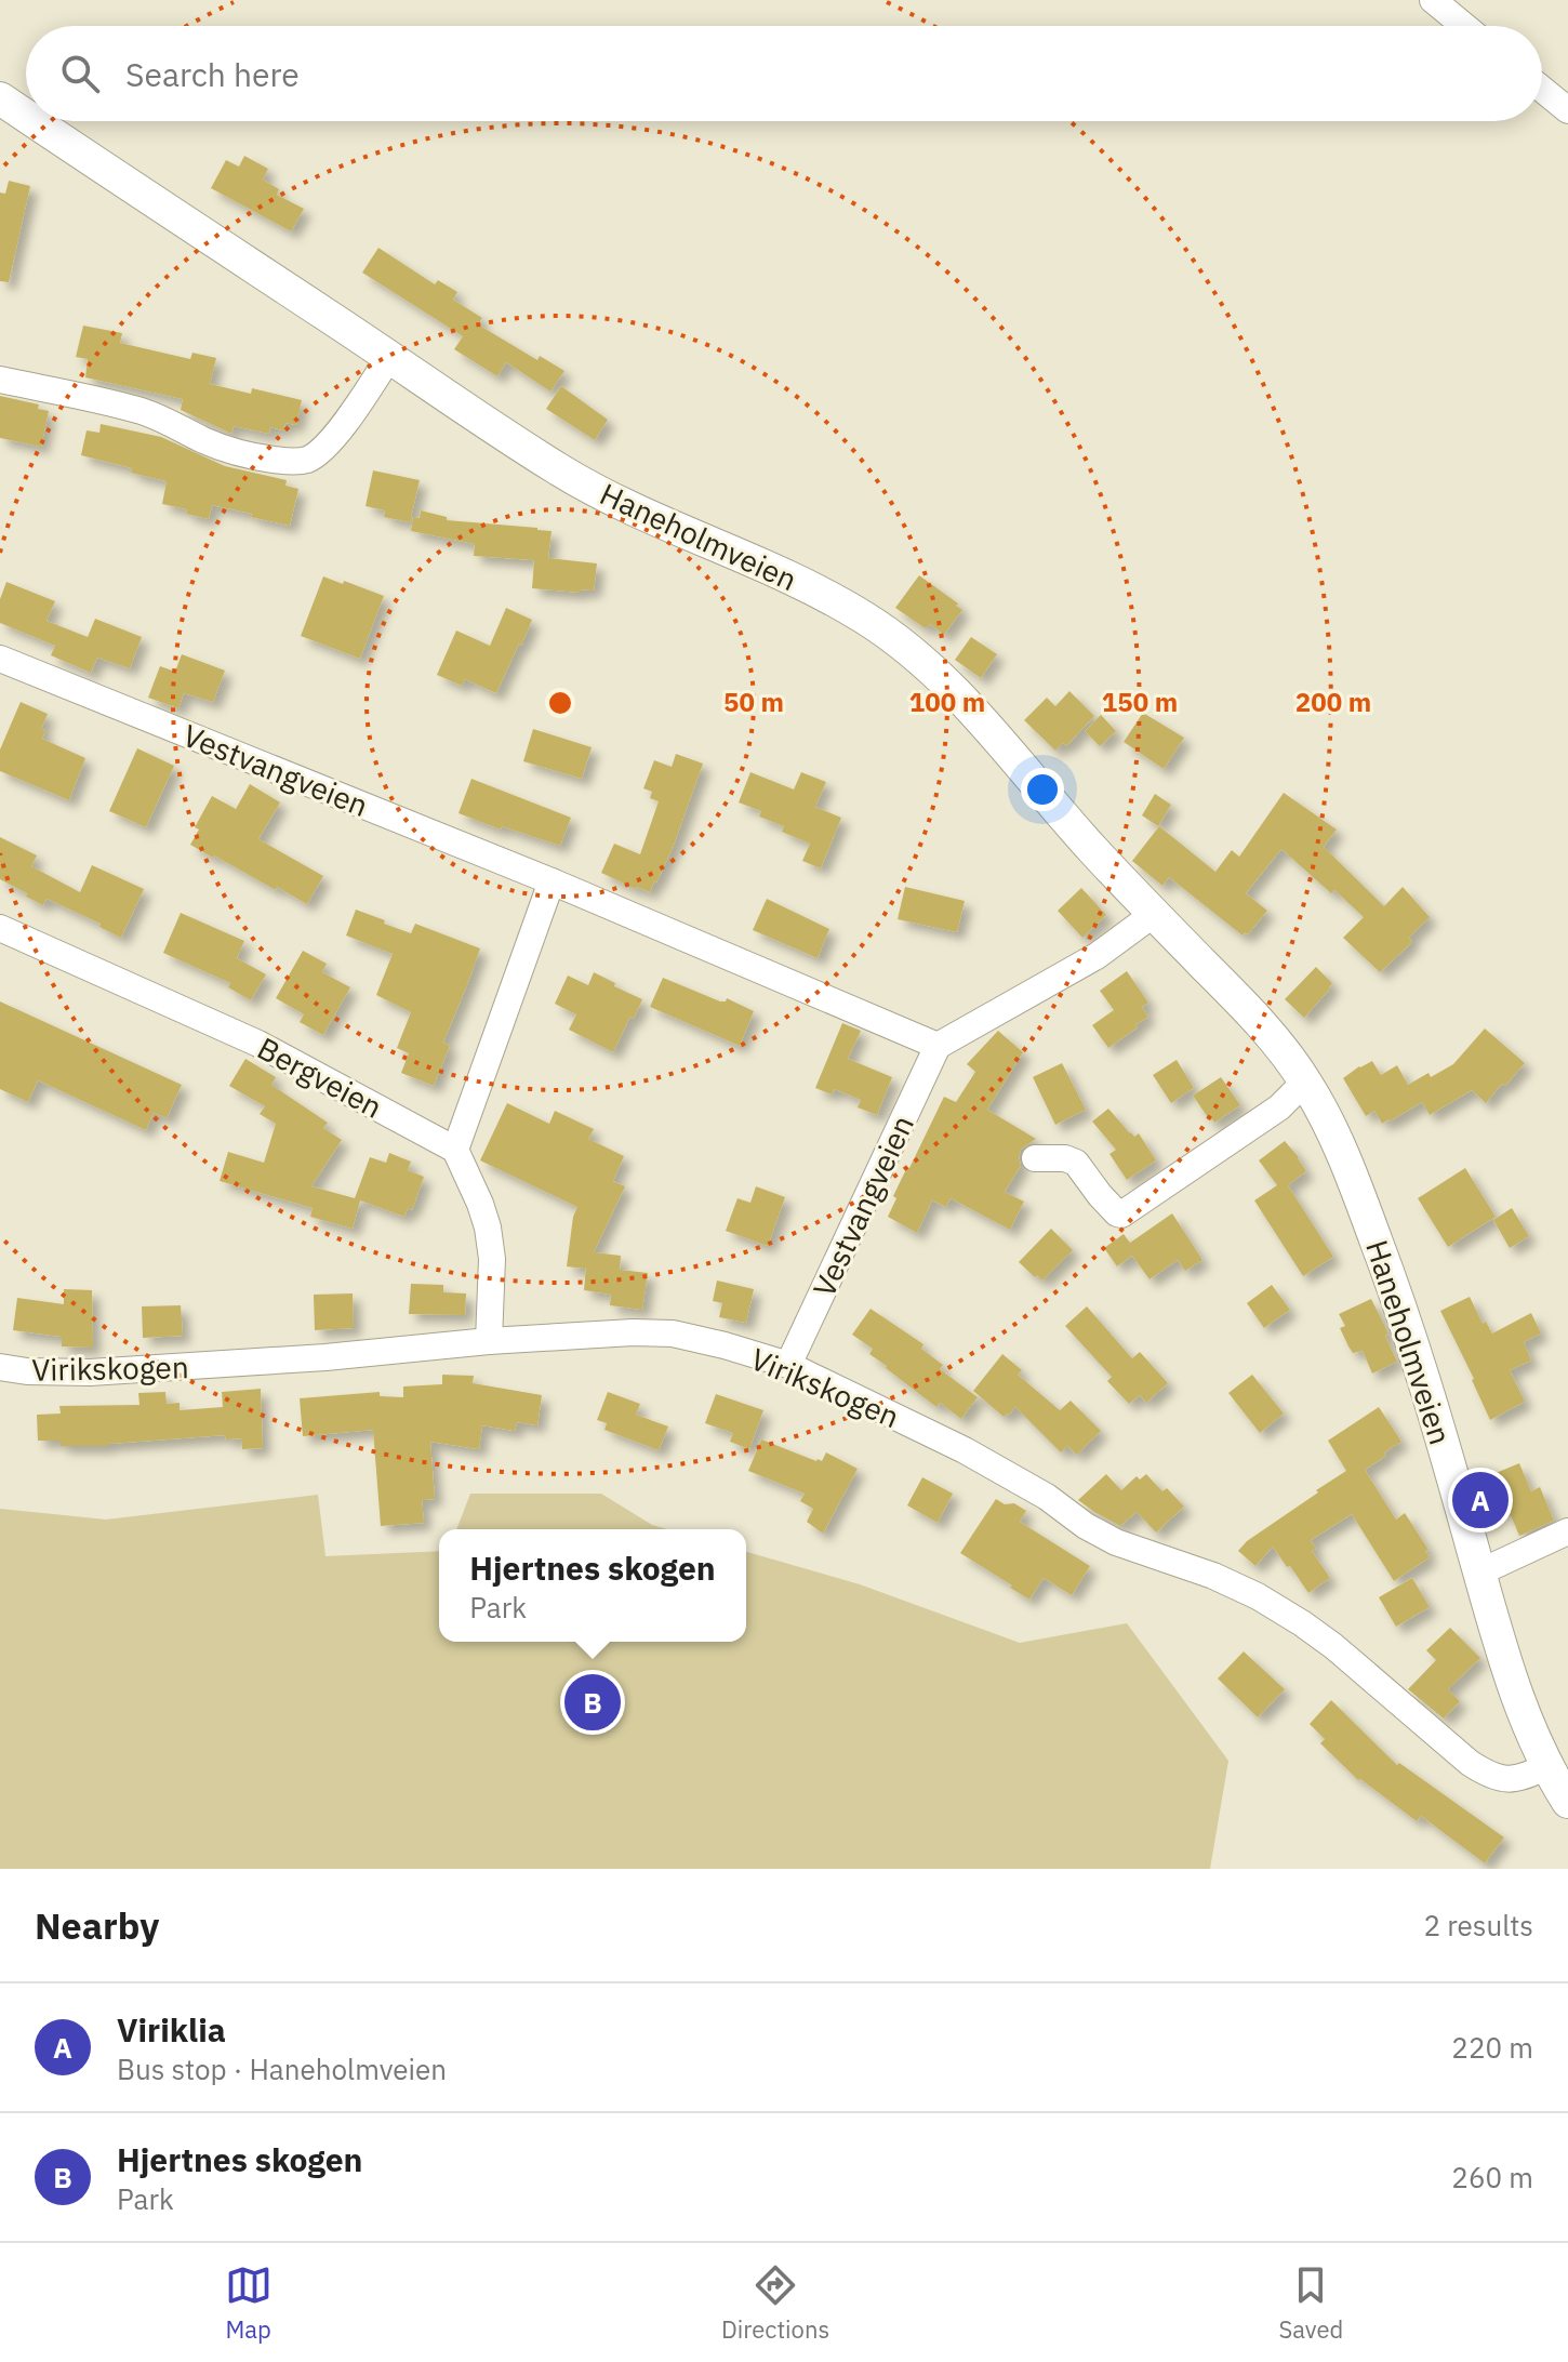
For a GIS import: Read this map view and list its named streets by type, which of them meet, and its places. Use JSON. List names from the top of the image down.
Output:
{
  "streets": {
    "main road": ["Haneholmveien"],
    "street": ["Vestvangveien", "Bergveien", "Virikskogen"]
  },
  "crossings": [
    ["Haneholmveien", "Virikskogen"],
    ["Vestvangveien", "Virikskogen"]
  ],
  "page": {
    "search": "Search here",
    "pins": ["A", "B"],
    "popup": ["Hjertnes skogen", "Park"],
    "heading": ["Nearby", "2 results"],
    "list": [
      {
        "mark": "A",
        "name": "Viriklia",
        "note": "Bus stop · Haneholmveien",
        "value": "220 m"
      },
      {
        "mark": "B",
        "name": "Hjertnes skogen",
        "note": "Park",
        "value": "260 m"
      }
    ],
    "nav": ["Map", "Directions", "Saved"]
  },
  "rings": [
    "50 m",
    "100 m",
    "150 m",
    "200 m"
  ]
}
